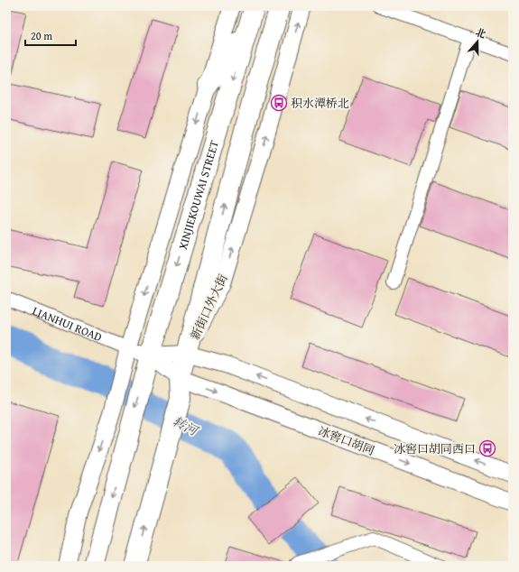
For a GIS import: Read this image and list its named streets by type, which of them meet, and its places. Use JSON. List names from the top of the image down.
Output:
{
  "streets": {
    "main road": ["XINJIEKOUWAI STREET", "新街口外大街"],
    "street": ["LIANHUI ROAD", "冰窖口胡同"]
  },
  "crossings": [
    ["XINJIEKOUWAI STREET", "冰窖口胡同"],
    ["新街口外大街", "冰窖口胡同"]
  ],
  "water": ["转河"],
  "places": {
    "bus stop": ["积水潭桥北", "冰窖口胡同西口"]
  },
  "scale_bar": "20 m",
  "north": "top"
}
